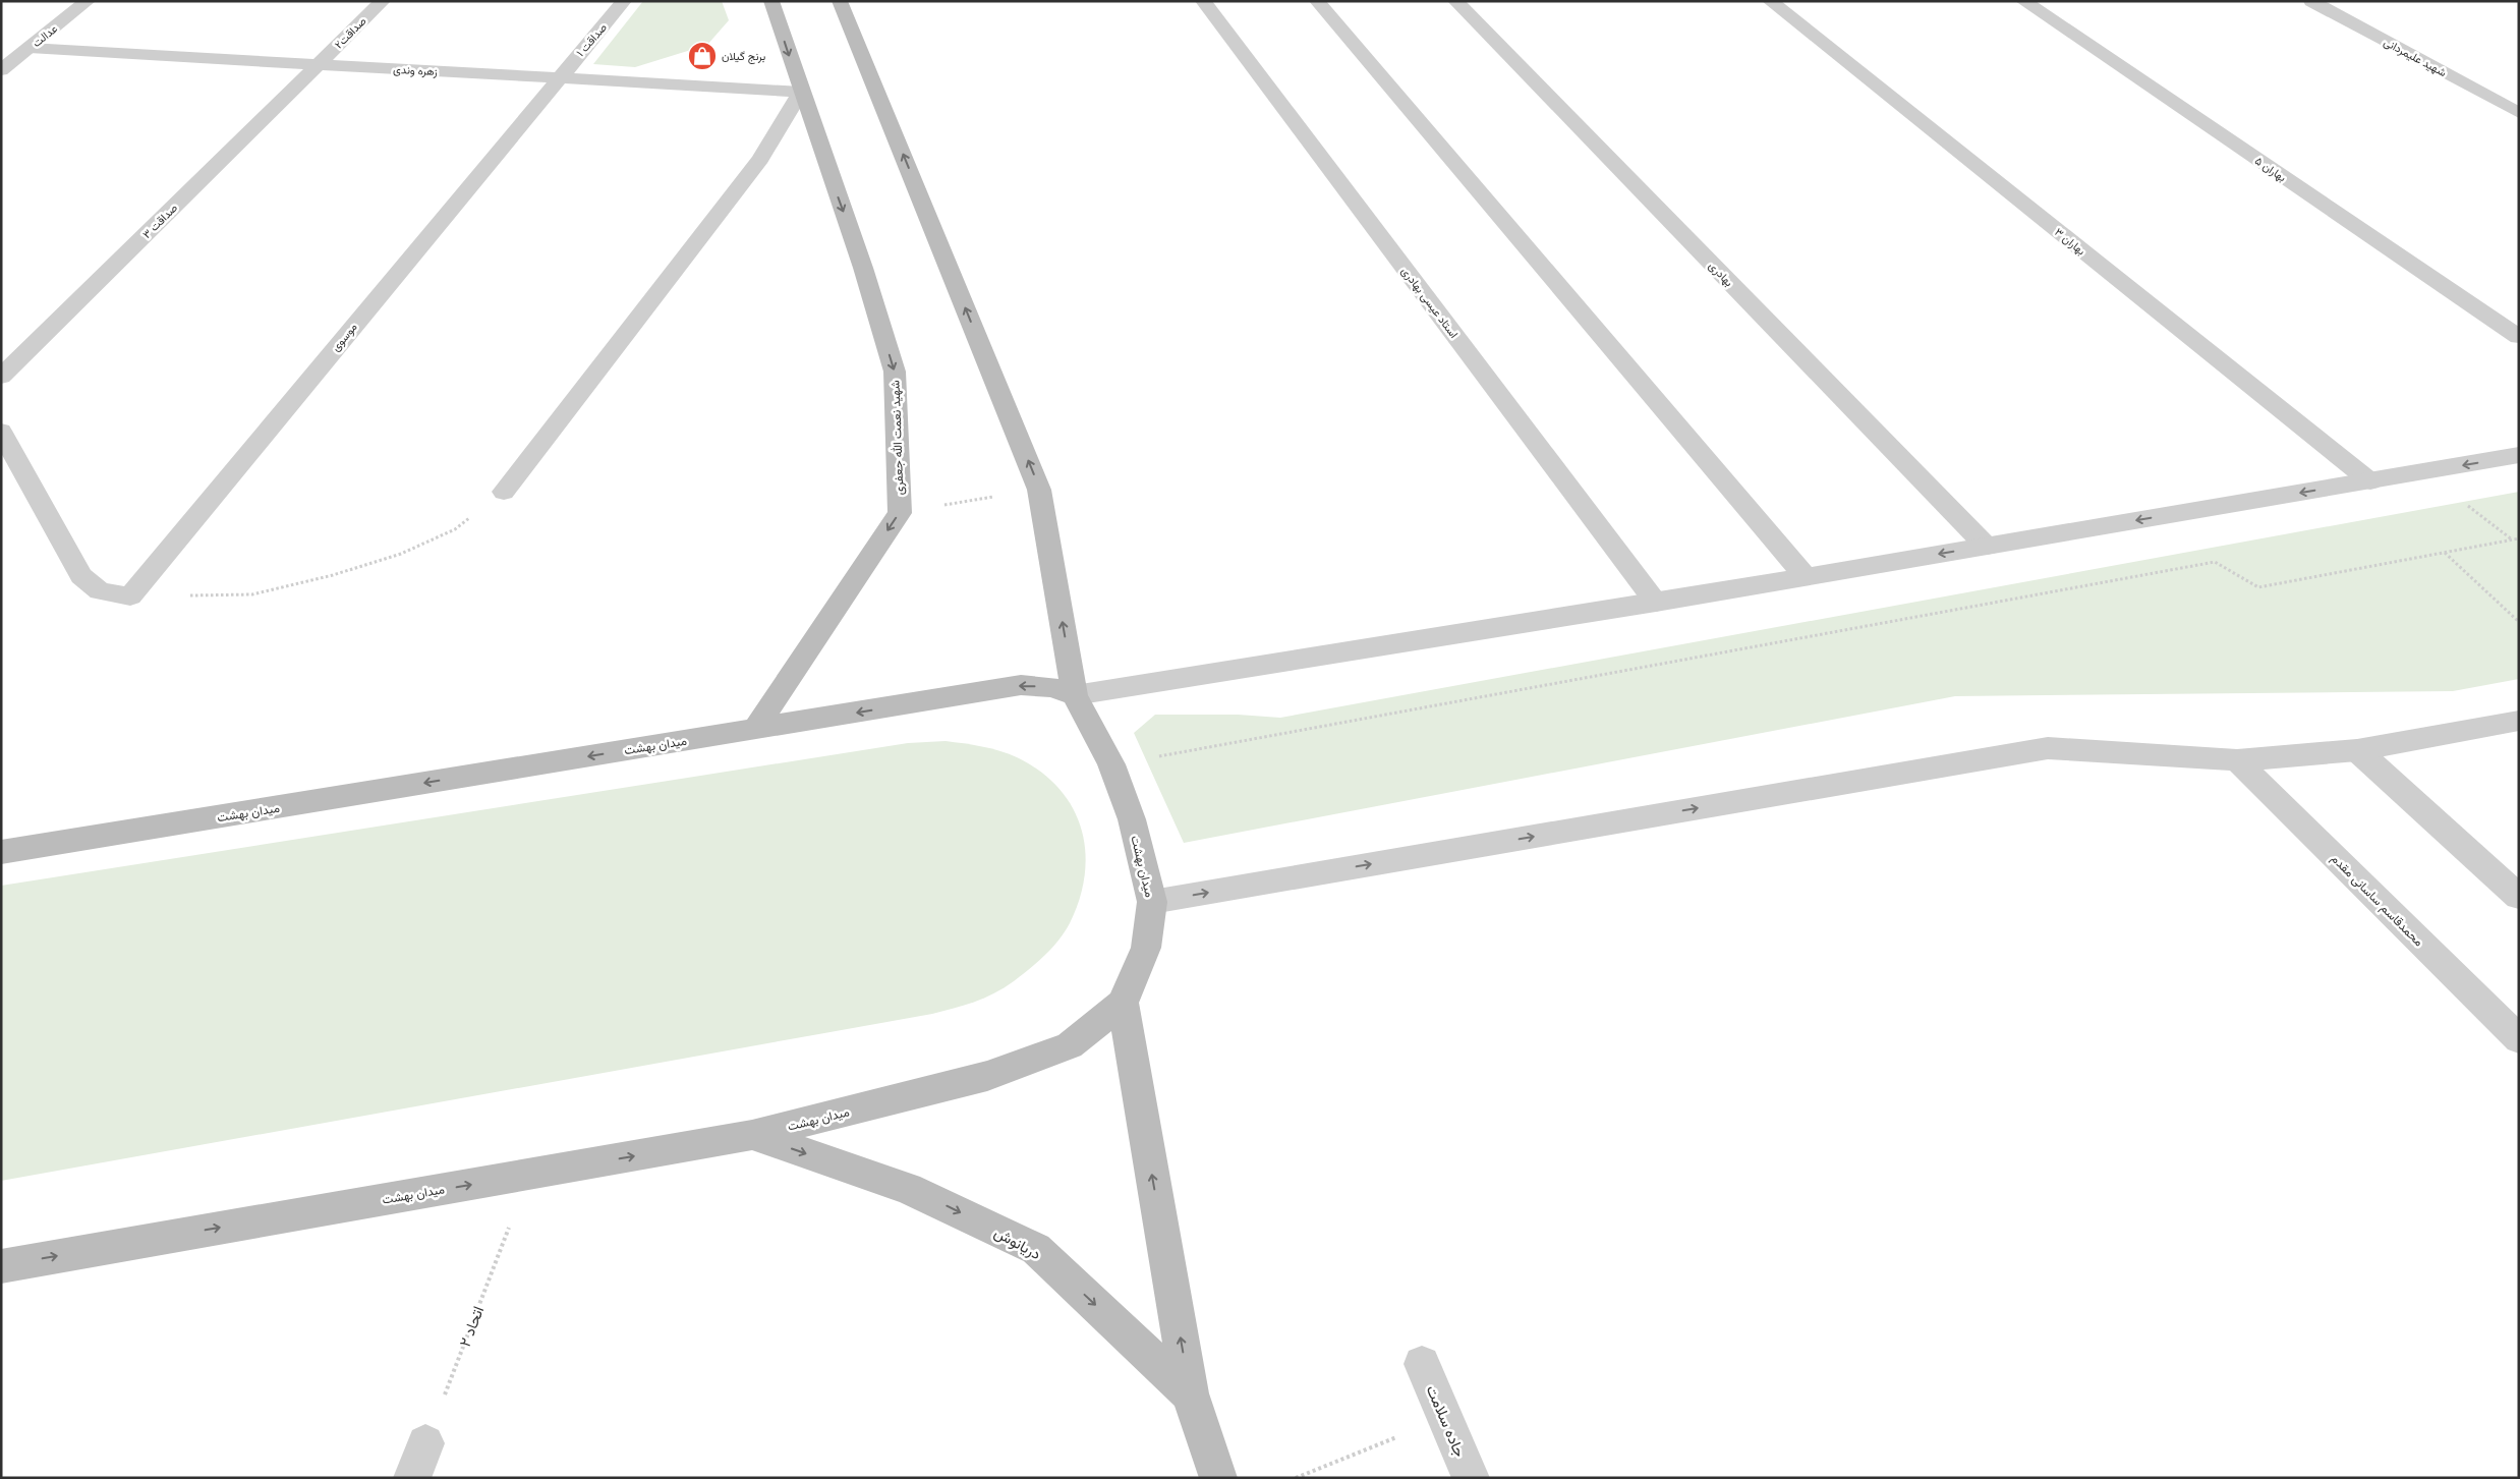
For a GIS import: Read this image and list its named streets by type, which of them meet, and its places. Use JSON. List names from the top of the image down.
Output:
{
  "streets": {
    "main road": ["شهید نعمت الله جعفری", "میدان بهشت", "دریانوش"],
    "street": [
      "صداقت۲",
      "عدالت",
      "صداقت ۱",
      "شهید علیمردانی",
      "زهره وندی",
      "بهاران ۵",
      "صداقت ۳",
      "بهاران ۳",
      "بهادری",
      "استاد عیسی بهادری",
      "موسوی",
      "محمدقاسم ساسانی مقدم",
      "جاده سلامت"
    ],
    "path": ["اتحاد ۲"]
  },
  "crossings": [
    ["صداقت۲", "زهره وندی"],
    ["صداقت۲", "صداقت ۳"],
    ["عدالت", "زهره وندی"],
    ["صداقت ۱", "زهره وندی"],
    ["صداقت ۱", "موسوی"],
    ["زهره وندی", "صداقت ۳"],
    ["زهره وندی", "موسوی"],
    ["زهره وندی", "شهید نعمت الله جعفری"],
    ["شهید نعمت الله جعفری", "میدان بهشت"],
    ["میدان بهشت", "دریانوش"],
    ["میدان بهشت", "اتحاد ۲"]
  ],
  "one_way": ["دریانوش"],
  "places": {
    "shop": ["برنج گیلان"]
  }
}
